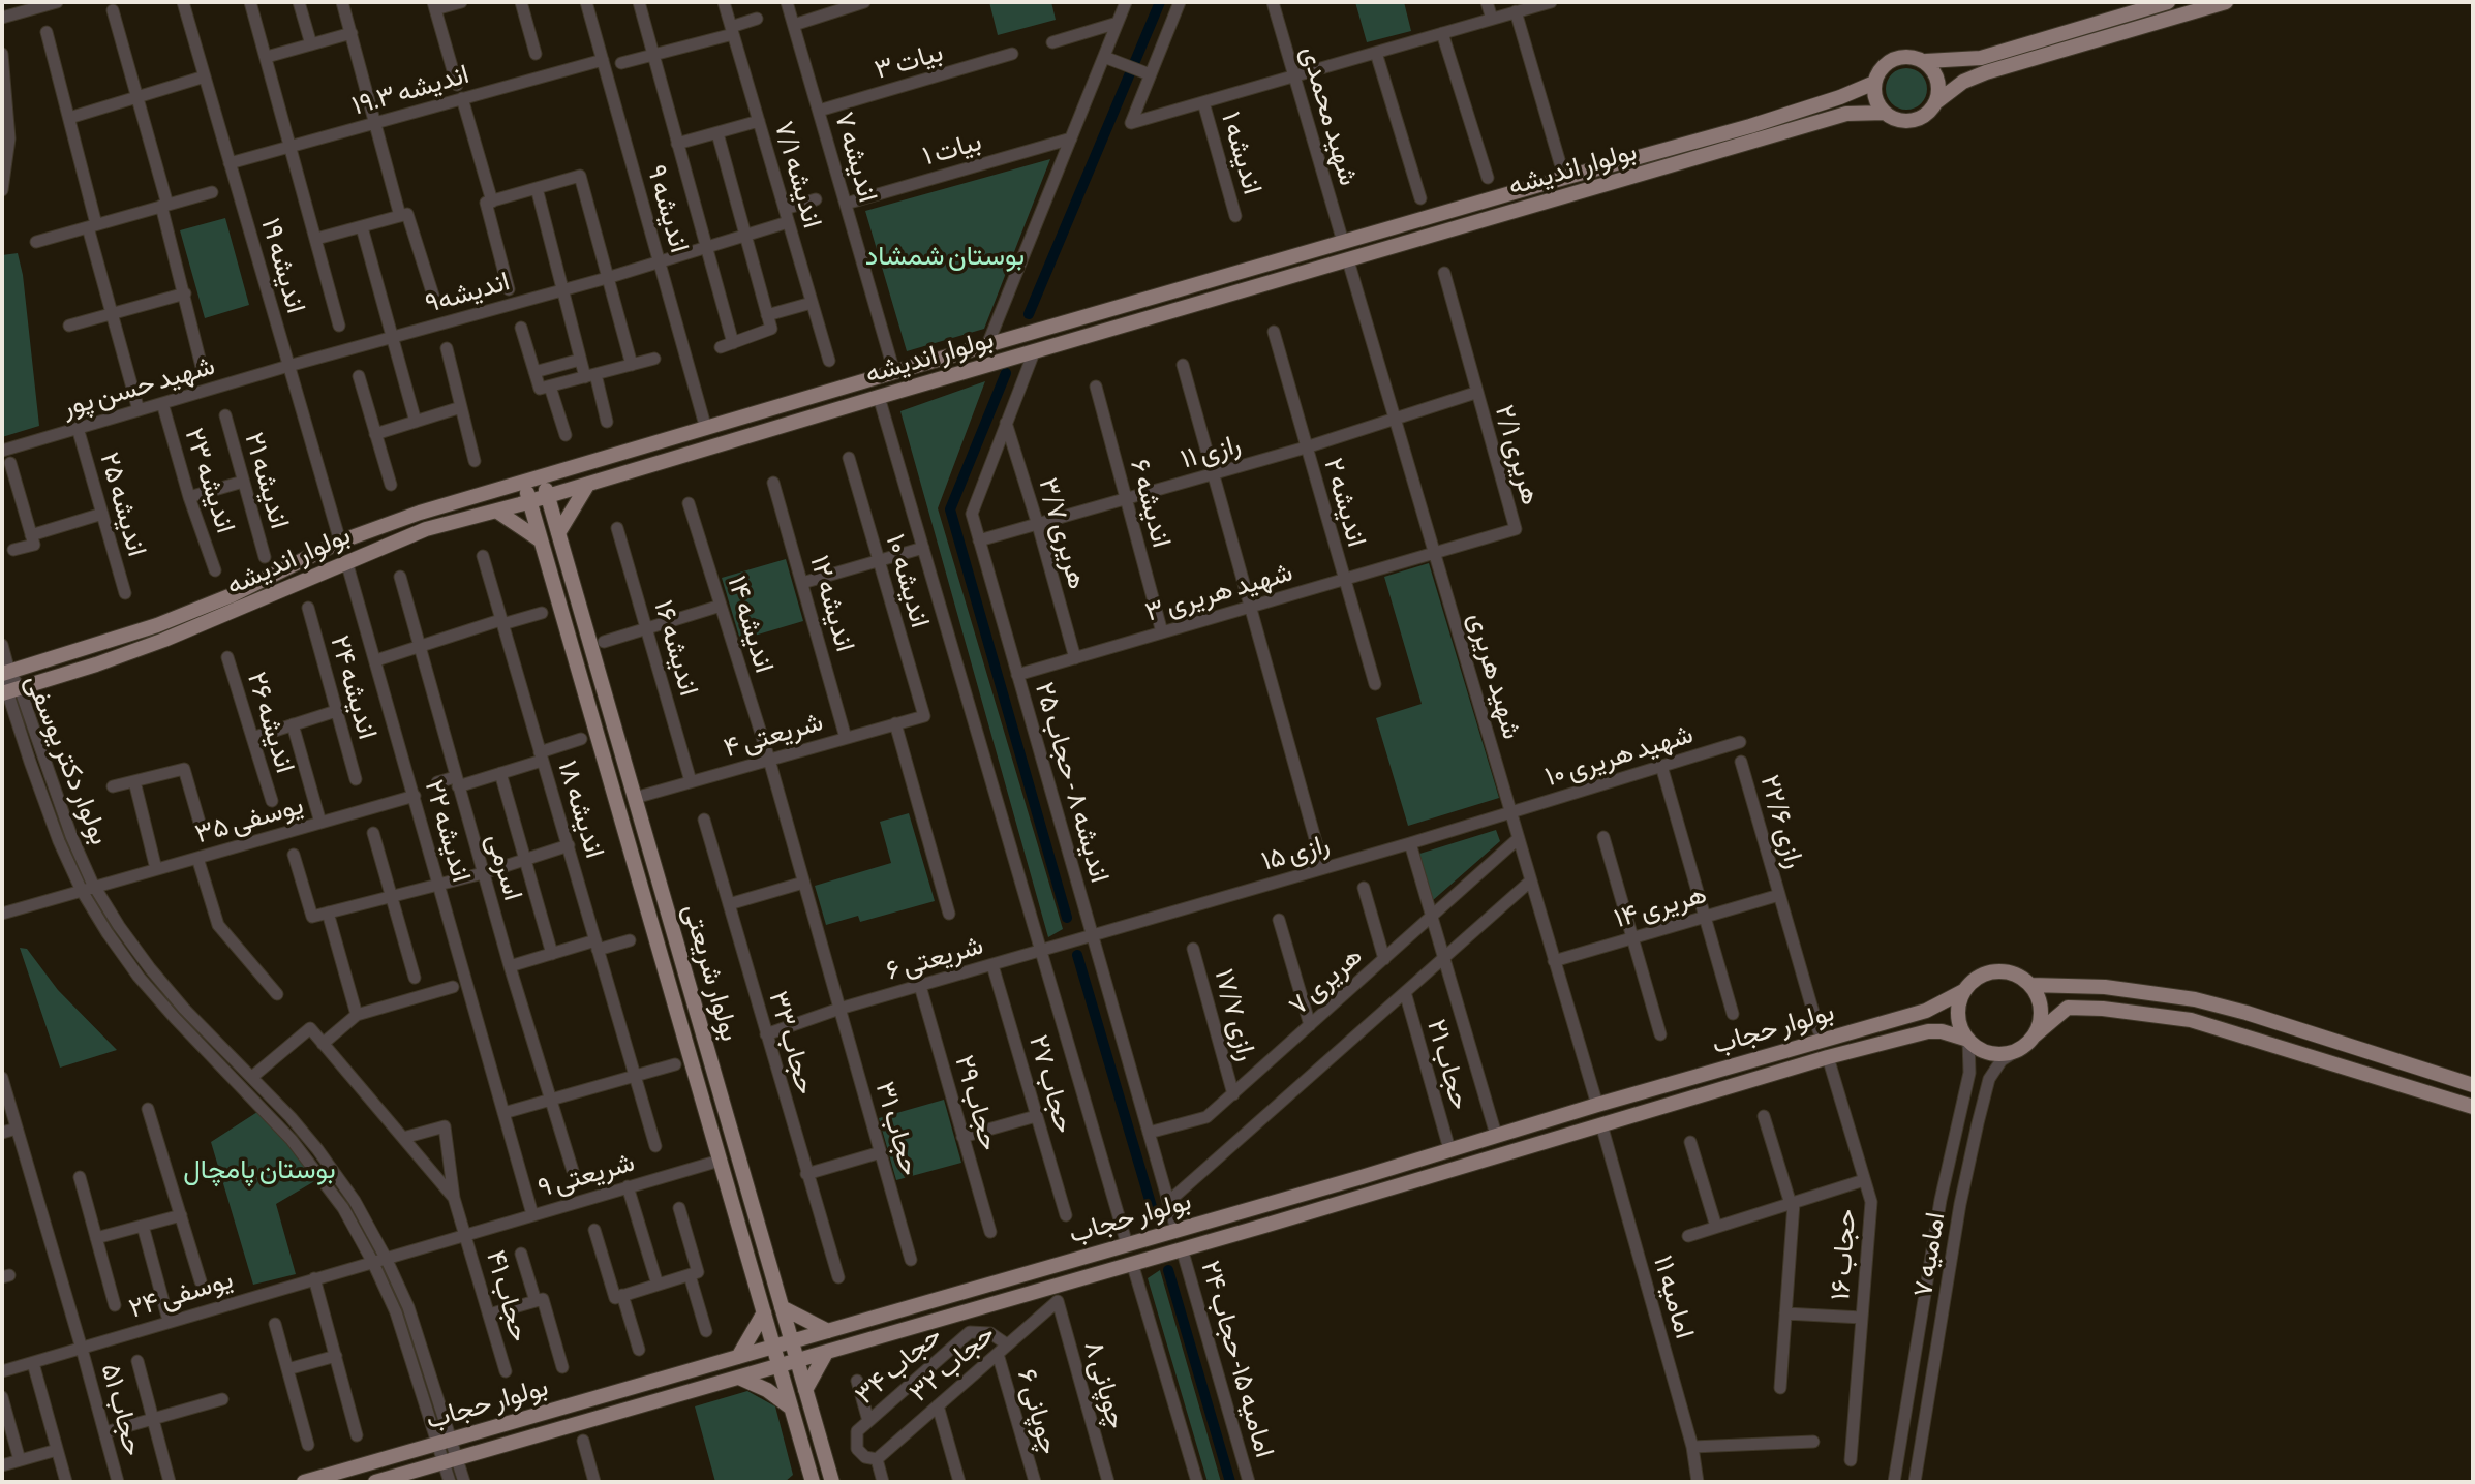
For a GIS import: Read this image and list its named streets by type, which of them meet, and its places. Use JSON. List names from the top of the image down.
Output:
{
  "streets": {
    "main road": ["بولوار اندیشه", "بولوار شریعتی", "بولوار حجاب"],
    "street": [
      "بیات ۳",
      "اندیشه ۱۹.۳",
      "شهید محمدی",
      "بیات ۱",
      "اندیشه ۱",
      "اندیشه ۷",
      "اندیشه ۷/۱",
      "اندیشه ۹",
      "اندیشه ۱۹",
      "اندیشه۹",
      "شهید حسن پور",
      "رازی ۱۱",
      "هریری ۲/۱",
      "اندیشه ۲۳",
      "اندیشه ۲۱",
      "اندیشه ۲",
      "اندیشه ۶",
      "اندیشه ۲۵",
      "هریری ۳/۷",
      "اندیشه ۱۰",
      "شهید هریری ۳",
      "اندیشه ۱۲",
      "اندیشه ۱۴",
      "اندیشه ۱۶",
      "شهید هریری",
      "اندیشه ۲۴",
      "اندیشه ۲۶",
      "شریعتی ۴",
      "شهید هریری ۱۰",
      "بولوار دکتر یوسفی",
      "اندیشه ۸ - حجاب ۲۵",
      "اندیشه ۱۸",
      "یوسفی ۳۵",
      "رازی ۲۲/۶",
      "اندیشه ۲۲",
      "رازی ۱۵",
      "اسرمی",
      "هریری ۱۴",
      "شریعتی ۶",
      "هریری ۷",
      "رازی ۱۷/۷",
      "حجاب ۳۳",
      "حجاب ۲۱",
      "حجاب ۲۷",
      "حجاب ۲۹",
      "حجاب ۳۱",
      "شریعتی ۹",
      "حجاب ۱۶",
      "امامیه ۷",
      "یوسفی ۲۴",
      "حجاب ۴۱",
      "امامیه ۱۱",
      "امامیه ۱۵- حجاب ۲۴",
      "حجاب ۳۲",
      "حجاب ۳۴",
      "چوپانی ۸",
      "حجاب ۵۱",
      "چوپانی ۶"
    ]
  },
  "crossings": [
    ["بیات ۳", "اندیشه ۷"],
    ["اندیشه ۱۹.۳", "اندیشه ۹"],
    ["اندیشه ۱۹.۳", "اندیشه ۱۹"],
    ["شهید محمدی", "بولوار اندیشه"],
    ["بیات ۱", "اندیشه ۷"],
    ["اندیشه ۷", "بولوار اندیشه"],
    ["بولوار اندیشه", "اندیشه ۹"],
    ["بولوار اندیشه", "اندیشه ۱۹"],
    ["بولوار اندیشه", "شهید هریری"],
    ["بولوار اندیشه", "بولوار دکتر یوسفی"],
    ["بولوار اندیشه", "اندیشه ۸ - حجاب ۲۵"],
    ["بولوار اندیشه", "اندیشه ۲۲"],
    ["بولوار اندیشه", "بولوار شریعتی"],
    ["اندیشه ۷/۱", "اندیشه۹"],
    ["اندیشه ۹", "اندیشه۹"],
    ["اندیشه ۱۹", "اندیشه۹"],
    ["اندیشه ۱۹", "شهید حسن پور"],
    ["اندیشه۹", "شهید حسن پور"],
    ["شهید حسن پور", "اندیشه ۲۳"],
    ["شهید حسن پور", "اندیشه ۲۵"],
    ["رازی ۱۱", "هریری ۲/۱"],
    ["رازی ۱۱", "اندیشه ۲"],
    ["رازی ۱۱", "اندیشه ۶"],
    ["رازی ۱۱", "هریری ۳/۷"],
    ["رازی ۱۱", "شهید هریری"],
    ["رازی ۱۱", "اندیشه ۸ - حجاب ۲۵"],
    ["هریری ۲/۱", "شهید هریری ۳"],
    ["اندیشه ۲", "شهید هریری ۳"],
    ["اندیشه ۶", "شهید هریری ۳"],
    ["هریری ۳/۷", "شهید هریری ۳"],
    ["هریری ۳/۷", "اندیشه ۸ - حجاب ۲۵"],
    ["اندیشه ۱۰", "شریعتی ۴"],
    ["شهید هریری ۳", "شهید هریری"],
    ["شهید هریری ۳", "اندیشه ۸ - حجاب ۲۵"],
    ["اندیشه ۱۲", "شریعتی ۴"],
    ["اندیشه ۱۴", "شریعتی ۴"],
    ["اندیشه ۱۴", "حجاب ۳۱"],
    ["اندیشه ۱۶", "شریعتی ۴"],
    ["شهید هریری", "شهید هریری ۱۰"],
    ["شهید هریری", "رازی ۱۵"],
    ["شهید هریری", "هریری ۱۴"],
    ["شهید هریری", "هریری ۷"],
    ["شهید هریری", "بولوار حجاب"],
    ["شریعتی ۴", "بولوار شریعتی"],
    ["شهید هریری ۱۰", "رازی ۱۵"],
    ["بولوار دکتر یوسفی", "یوسفی ۳۵"],
    ["بولوار دکتر یوسفی", "بولوار حجاب"],
    ["بولوار دکتر یوسفی", "شریعتی ۹"],
    ["بولوار دکتر یوسفی", "یوسفی ۲۴"],
    ["اندیشه ۸ - حجاب ۲۵", "رازی ۱۵"],
    ["اندیشه ۸ - حجاب ۲۵", "هریری ۷"],
    ["اندیشه ۸ - حجاب ۲۵", "بولوار حجاب"],
    ["یوسفی ۳۵", "اندیشه ۲۲"],
    ["رازی ۲۲/۶", "هریری ۱۴"],
    ["اندیشه ۲۲", "شریعتی ۹"],
    ["رازی ۱۵", "شریعتی ۶"],
    ["شریعتی ۶", "حجاب ۳۳"],
    ["شریعتی ۶", "حجاب ۲۷"],
    ["شریعتی ۶", "حجاب ۲۹"],
    ["شریعتی ۶", "حجاب ۳۱"],
    ["بولوار شریعتی", "بولوار حجاب"],
    ["بولوار شریعتی", "شریعتی ۹"],
    ["هریری ۷", "رازی ۱۷/۷"],
    ["بولوار حجاب", "حجاب ۲۱"],
    ["بولوار حجاب", "حجاب ۱۶"],
    ["بولوار حجاب", "امامیه ۷"],
    ["بولوار حجاب", "امامیه ۱۱"],
    ["بولوار حجاب", "امامیه ۱۵- حجاب ۲۴"],
    ["شریعتی ۹", "یوسفی ۲۴"],
    ["شریعتی ۹", "حجاب ۴۱"],
    ["یوسفی ۲۴", "حجاب ۵۱"],
    ["حجاب ۳۲", "حجاب ۳۴"],
    ["حجاب ۳۲", "چوپانی ۸"],
    ["حجاب ۳۲", "چوپانی ۶"],
    ["حجاب ۳۴", "چوپانی ۶"]
  ],
  "parks": ["بوستان شمشاد", "بوستان پامچال"]
}
